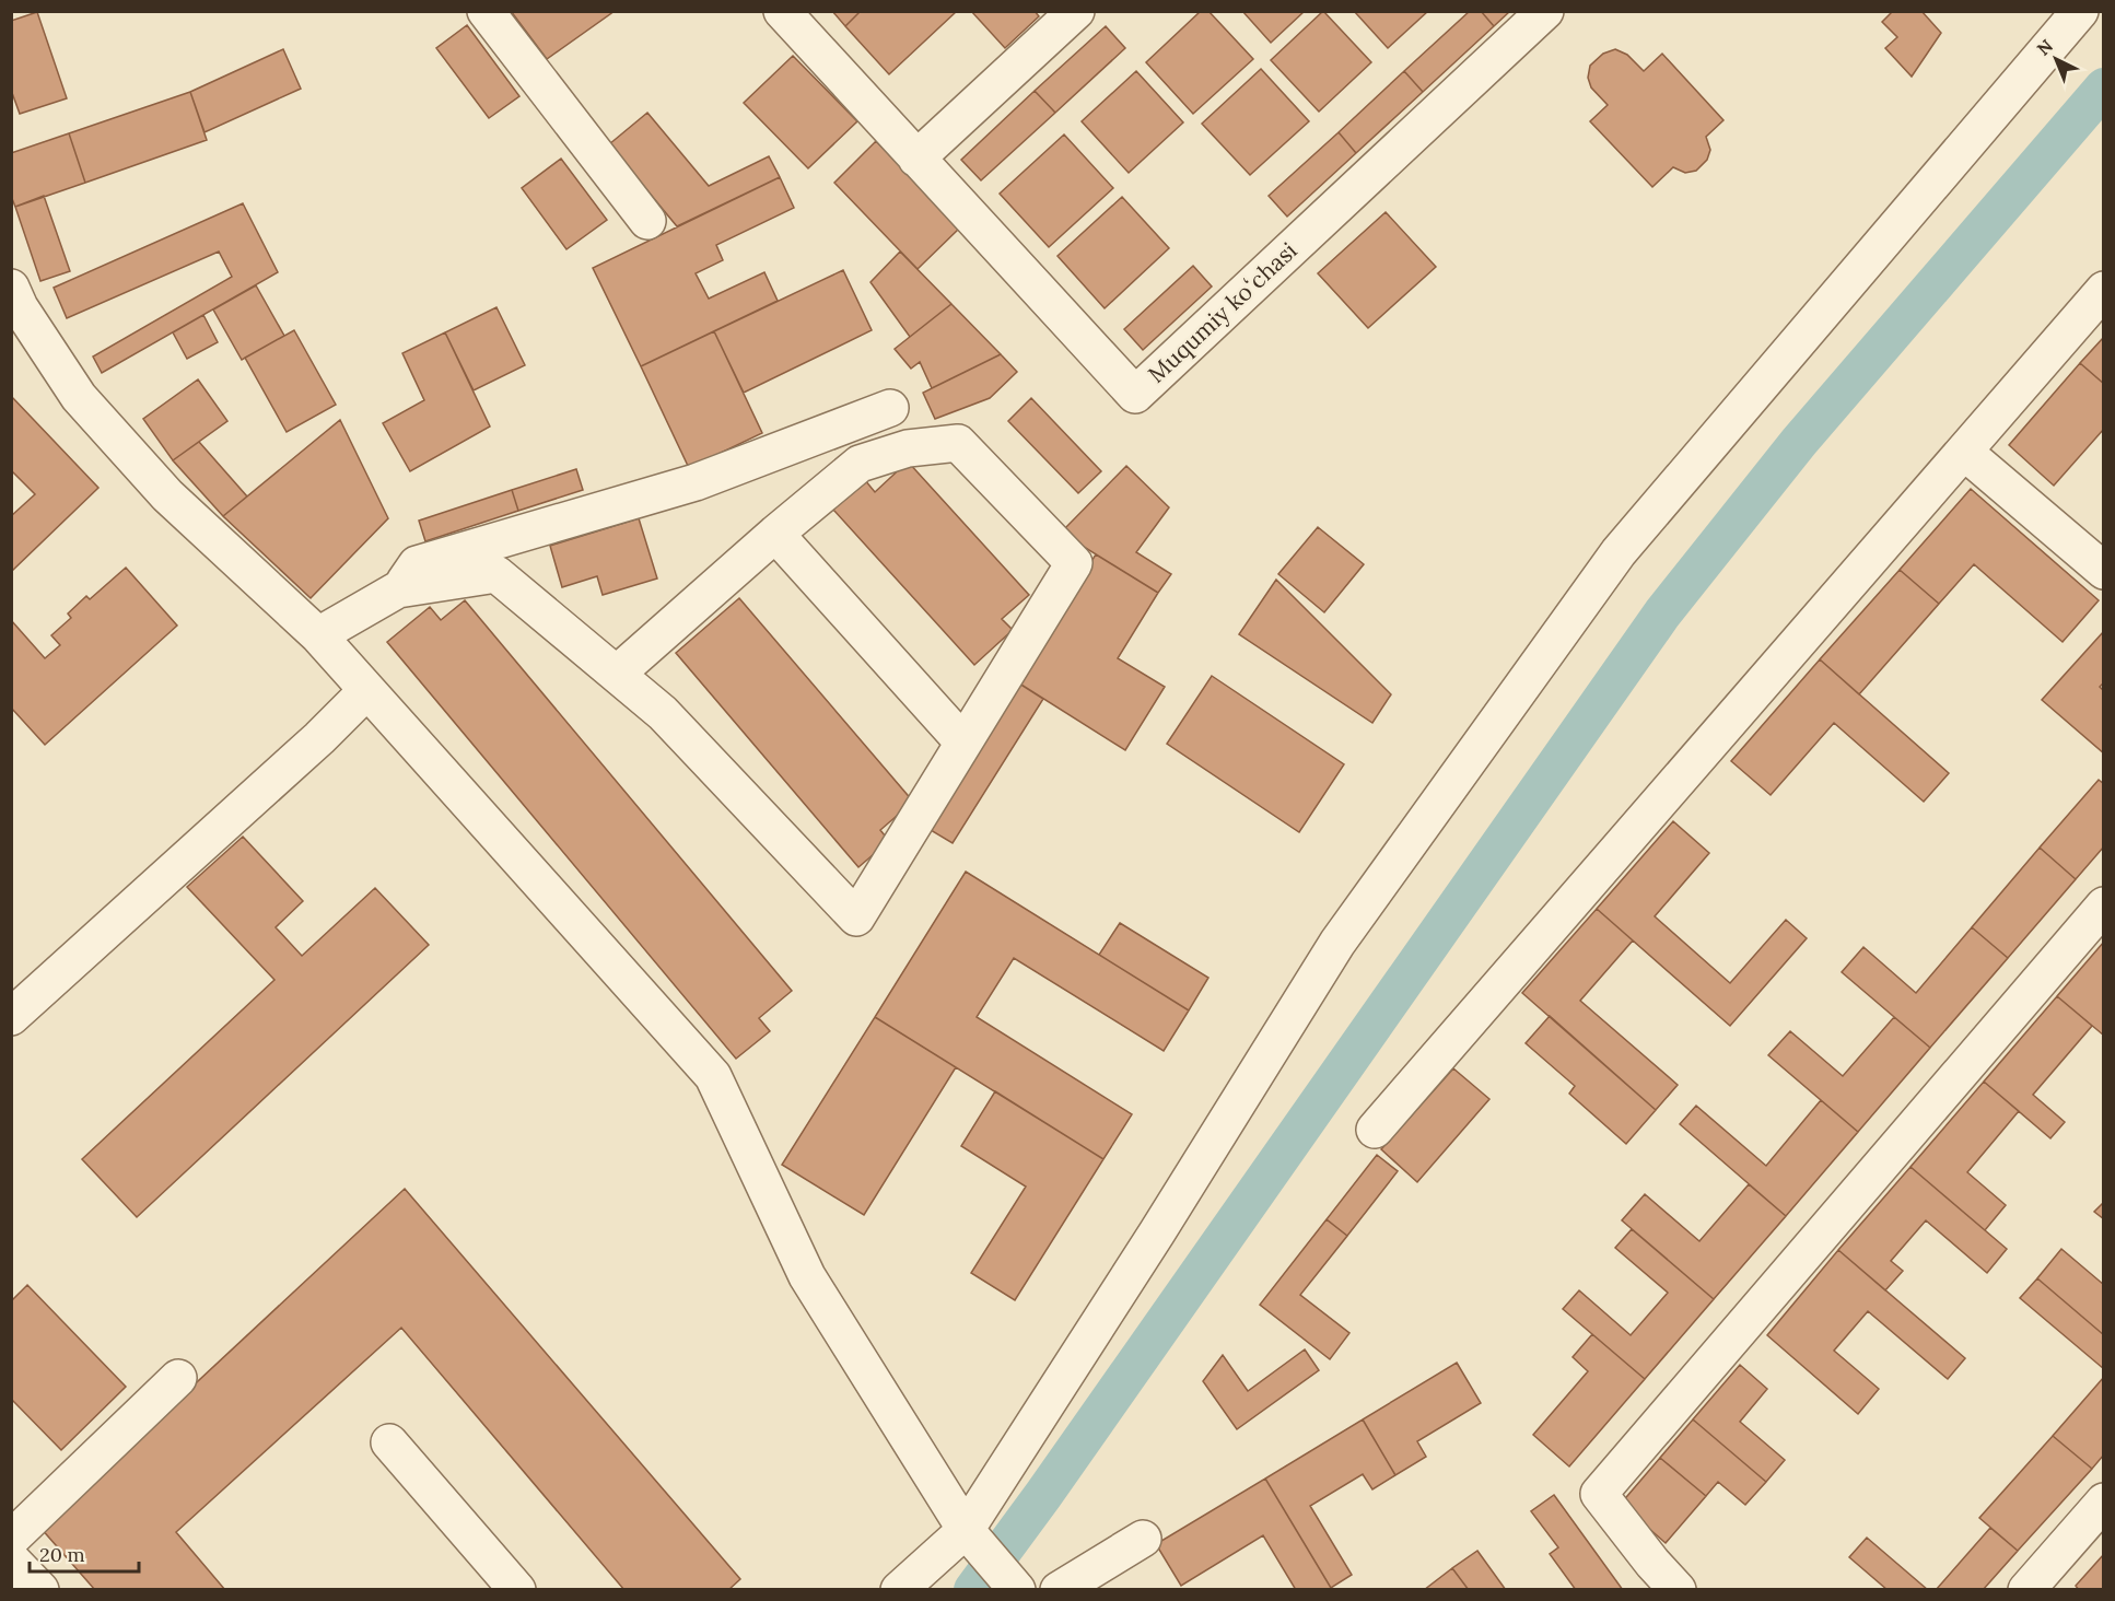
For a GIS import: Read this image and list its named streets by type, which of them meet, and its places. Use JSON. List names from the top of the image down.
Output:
{
  "streets": {
    "street": ["Muqumiy koʻchasi"]
  },
  "scale_bar": "20 m",
  "north": "top left"
}
